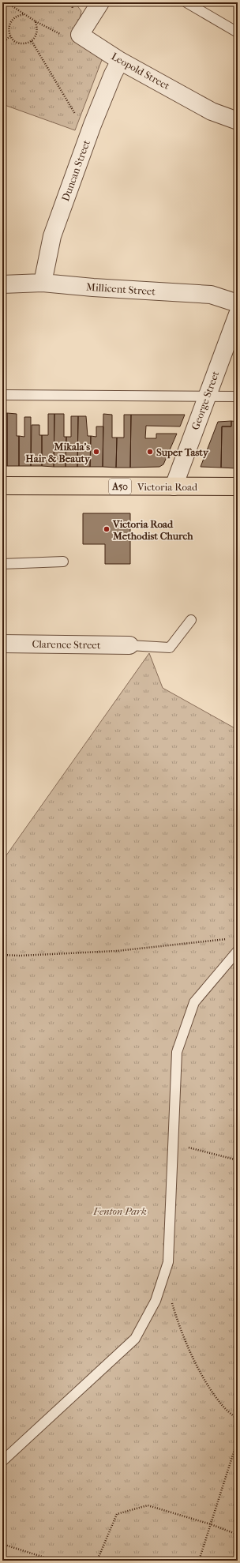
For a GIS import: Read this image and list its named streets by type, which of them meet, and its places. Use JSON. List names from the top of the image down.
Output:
{
  "streets": {
    "main road": ["A50", "Victoria Road"],
    "street": [
      "Leopold Street",
      "Duncan Street",
      "Millicent Street",
      "George Street",
      "Clarence Street"
    ]
  },
  "crossings": [
    ["Leopold Street", "Duncan Street"],
    ["Duncan Street", "Millicent Street"],
    ["George Street", "Victoria Road"]
  ],
  "parks": ["Fenton Park"],
  "places": ["Mikala's Hair & Beauty", "Super Tasty", "Victoria Road Methodist Church"]
}
